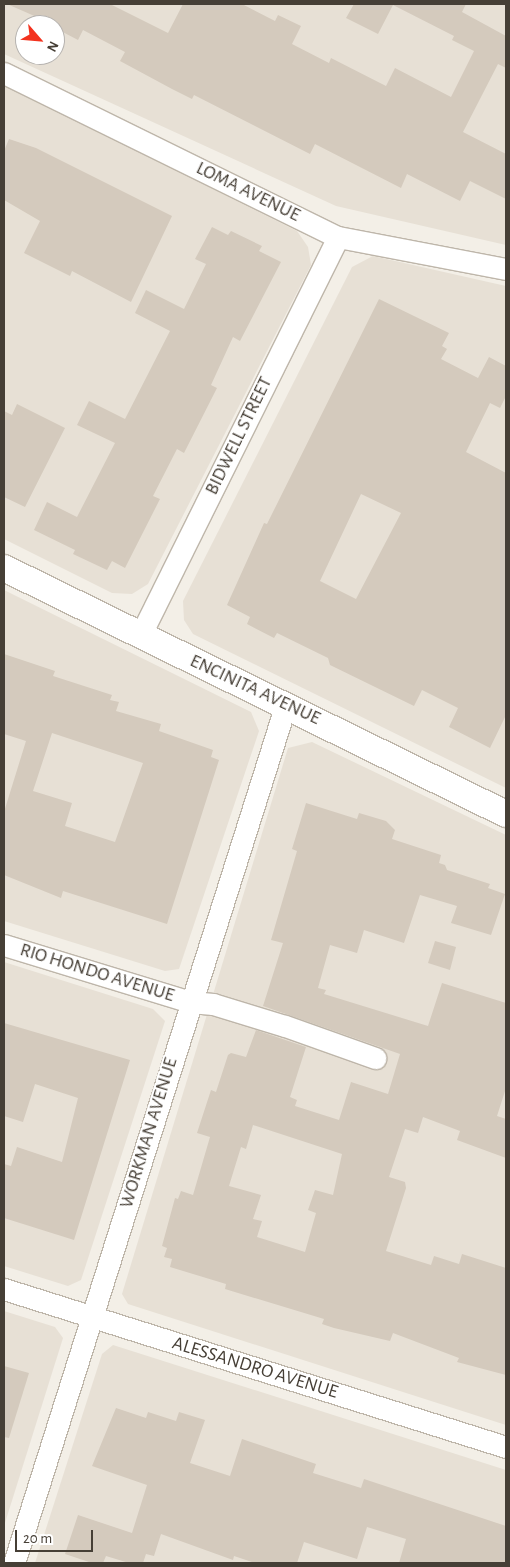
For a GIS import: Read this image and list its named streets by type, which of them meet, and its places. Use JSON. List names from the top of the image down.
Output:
{
  "streets": {
    "street": [
      "LOMA AVENUE",
      "BIDWELL STREET",
      "ENCINITA AVENUE",
      "RIO HONDO AVENUE",
      "WORKMAN AVENUE",
      "ALESSANDRO AVENUE"
    ]
  },
  "crossings": [
    ["LOMA AVENUE", "BIDWELL STREET"],
    ["BIDWELL STREET", "ENCINITA AVENUE"],
    ["ENCINITA AVENUE", "WORKMAN AVENUE"],
    ["RIO HONDO AVENUE", "WORKMAN AVENUE"],
    ["WORKMAN AVENUE", "ALESSANDRO AVENUE"]
  ],
  "scale_bar": "20 m",
  "north": "bottom right"
}
